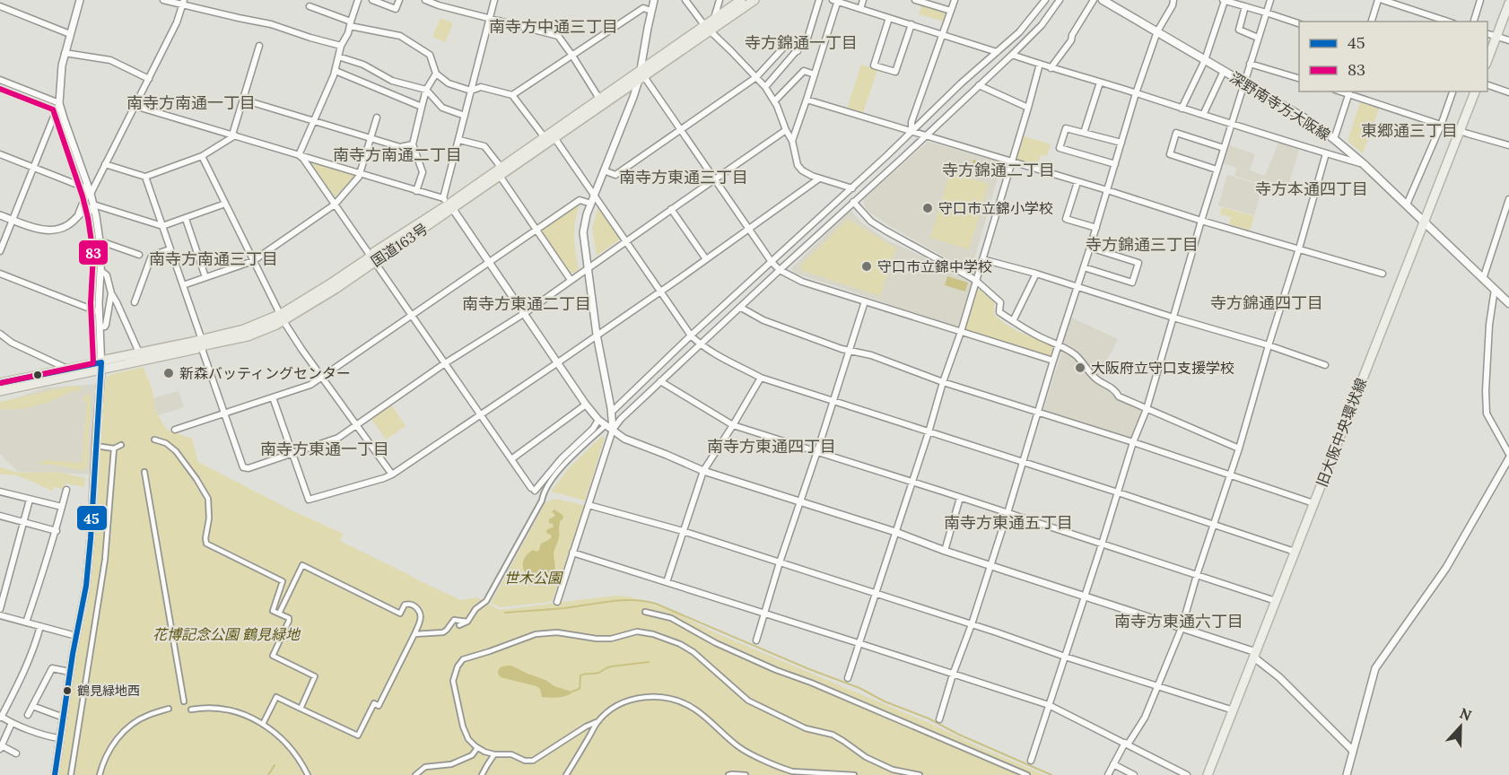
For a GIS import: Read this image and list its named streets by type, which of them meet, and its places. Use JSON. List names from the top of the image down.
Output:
{
  "streets": {
    "highway": ["国道163号"],
    "main road": ["深野南寺方大阪線", "旧大阪中央環状線"]
  },
  "crossings": [
    ["深野南寺方大阪線", "旧大阪中央環状線"]
  ],
  "districts": [
    "南寺方中通三丁目",
    "寺方錦通一丁目",
    "南寺方南通一丁目",
    "東郷通三丁目",
    "南寺方南通二丁目",
    "寺方錦通二丁目",
    "南寺方東通三丁目",
    "寺方本通四丁目",
    "寺方錦通三丁目",
    "南寺方南通三丁目",
    "寺方錦通四丁目",
    "南寺方東通二丁目",
    "南寺方東通四丁目",
    "南寺方東通一丁目",
    "南寺方東通五丁目",
    "南寺方東通六丁目"
  ],
  "parks": ["世木公園", "花博記念公園 鶴見緑地"],
  "places": [
    "守口市立錦小学校",
    "守口市立錦中学校",
    "大阪府立守口支援学校",
    "新森バッティングセンター",
    "鶴見緑地西"
  ],
  "lines": ["transit line 83", "transit line 45"],
  "legend": ["45", "83"],
  "north": "top"
}
